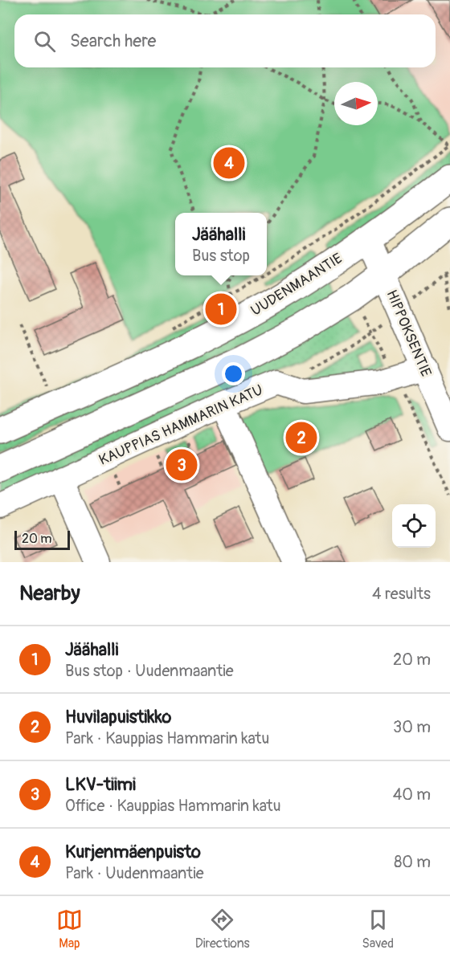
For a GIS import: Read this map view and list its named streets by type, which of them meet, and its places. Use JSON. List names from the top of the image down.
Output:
{
  "streets": {
    "main road": ["UUDENMAANTIE"],
    "street": ["HIPPOKSENTIE", "KAUPPIAS HAMMARIN KATU"]
  },
  "crossings": [
    ["UUDENMAANTIE", "HIPPOKSENTIE"],
    ["HIPPOKSENTIE", "KAUPPIAS HAMMARIN KATU"]
  ],
  "scale_bar": "20 m",
  "north": "right",
  "page": {
    "search": "Search here",
    "pins": [
      "4",
      "1",
      "2",
      "3"
    ],
    "popup": ["Jäähalli", "Bus stop"],
    "scale": "20 m",
    "heading": ["Nearby", "4 results"],
    "list": [
      {
        "mark": "1",
        "name": "Jäähalli",
        "note": "Bus stop · Uudenmaantie",
        "value": "20 m"
      },
      {
        "mark": "2",
        "name": "Huvilapuistikko",
        "note": "Park · Kauppias Hammarin katu",
        "value": "30 m"
      },
      {
        "mark": "3",
        "name": "LKV-tiimi",
        "note": "Office · Kauppias Hammarin katu",
        "value": "40 m"
      },
      {
        "mark": "4",
        "name": "Kurjenmäenpuisto",
        "note": "Park · Uudenmaantie",
        "value": "80 m"
      }
    ],
    "nav": ["Map", "Directions", "Saved"]
  }
}
